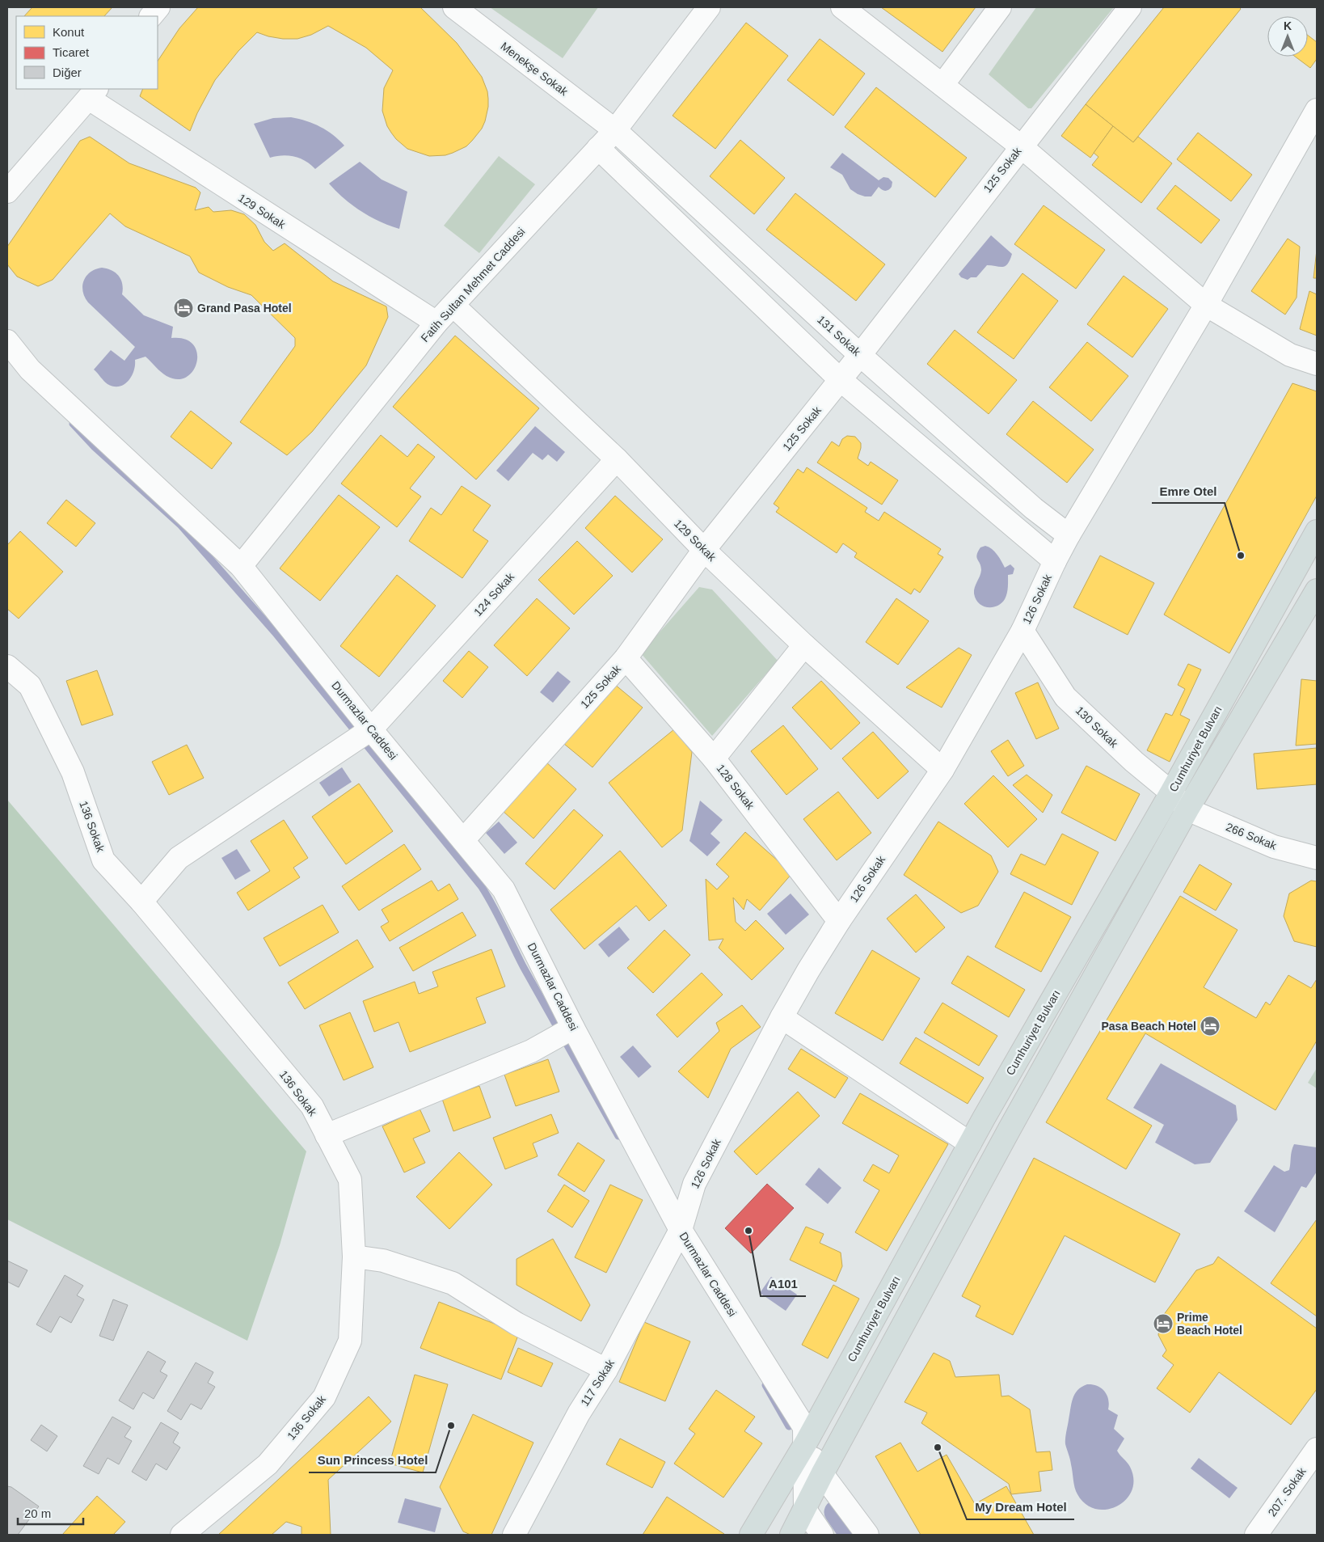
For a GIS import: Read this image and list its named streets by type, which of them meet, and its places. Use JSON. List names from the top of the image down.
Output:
{
  "streets": {
    "main road": ["Cumhuriyet Bulvarı"],
    "street": [
      "Menekşe Sokak",
      "125 Sokak",
      "129 Sokak",
      "Fatih Sultan Mehmet Caddesi",
      "131 Sokak",
      "124 Sokak",
      "126 Sokak",
      "Durmazlar Caddesi",
      "130 Sokak",
      "128 Sokak",
      "136 Sokak",
      "266 Sokak",
      "117 Sokak",
      "207. Sokak"
    ]
  },
  "crossings": [
    ["Menekşe Sokak", "Fatih Sultan Mehmet Caddesi"],
    ["Menekşe Sokak", "131 Sokak"],
    ["125 Sokak", "129 Sokak"],
    ["125 Sokak", "131 Sokak"],
    ["125 Sokak", "Durmazlar Caddesi"],
    ["125 Sokak", "128 Sokak"],
    ["129 Sokak", "Fatih Sultan Mehmet Caddesi"],
    ["129 Sokak", "124 Sokak"],
    ["129 Sokak", "126 Sokak"],
    ["Fatih Sultan Mehmet Caddesi", "131 Sokak"],
    ["Fatih Sultan Mehmet Caddesi", "Durmazlar Caddesi"],
    ["131 Sokak", "126 Sokak"],
    ["124 Sokak", "Durmazlar Caddesi"],
    ["124 Sokak", "136 Sokak"],
    ["126 Sokak", "Durmazlar Caddesi"],
    ["126 Sokak", "130 Sokak"],
    ["126 Sokak", "128 Sokak"],
    ["126 Sokak", "117 Sokak"],
    ["Durmazlar Caddesi", "Cumhuriyet Bulvarı"],
    ["Durmazlar Caddesi", "117 Sokak"],
    ["130 Sokak", "Cumhuriyet Bulvarı"],
    ["130 Sokak", "266 Sokak"],
    ["Cumhuriyet Bulvarı", "266 Sokak"]
  ],
  "places": {
    "hotel": ["Grand Pasa Hotel", "Pasa Beach Hotel", "Prime Beach Hotel"],
    "other": [
      "Emre Otel",
      "A101",
      "Sun Princess Hotel",
      "My Dream Hotel"
    ]
  },
  "legend": ["Konut", "Ticaret", "Diğer"],
  "scale_bar": "20 m",
  "north": "top"
}
